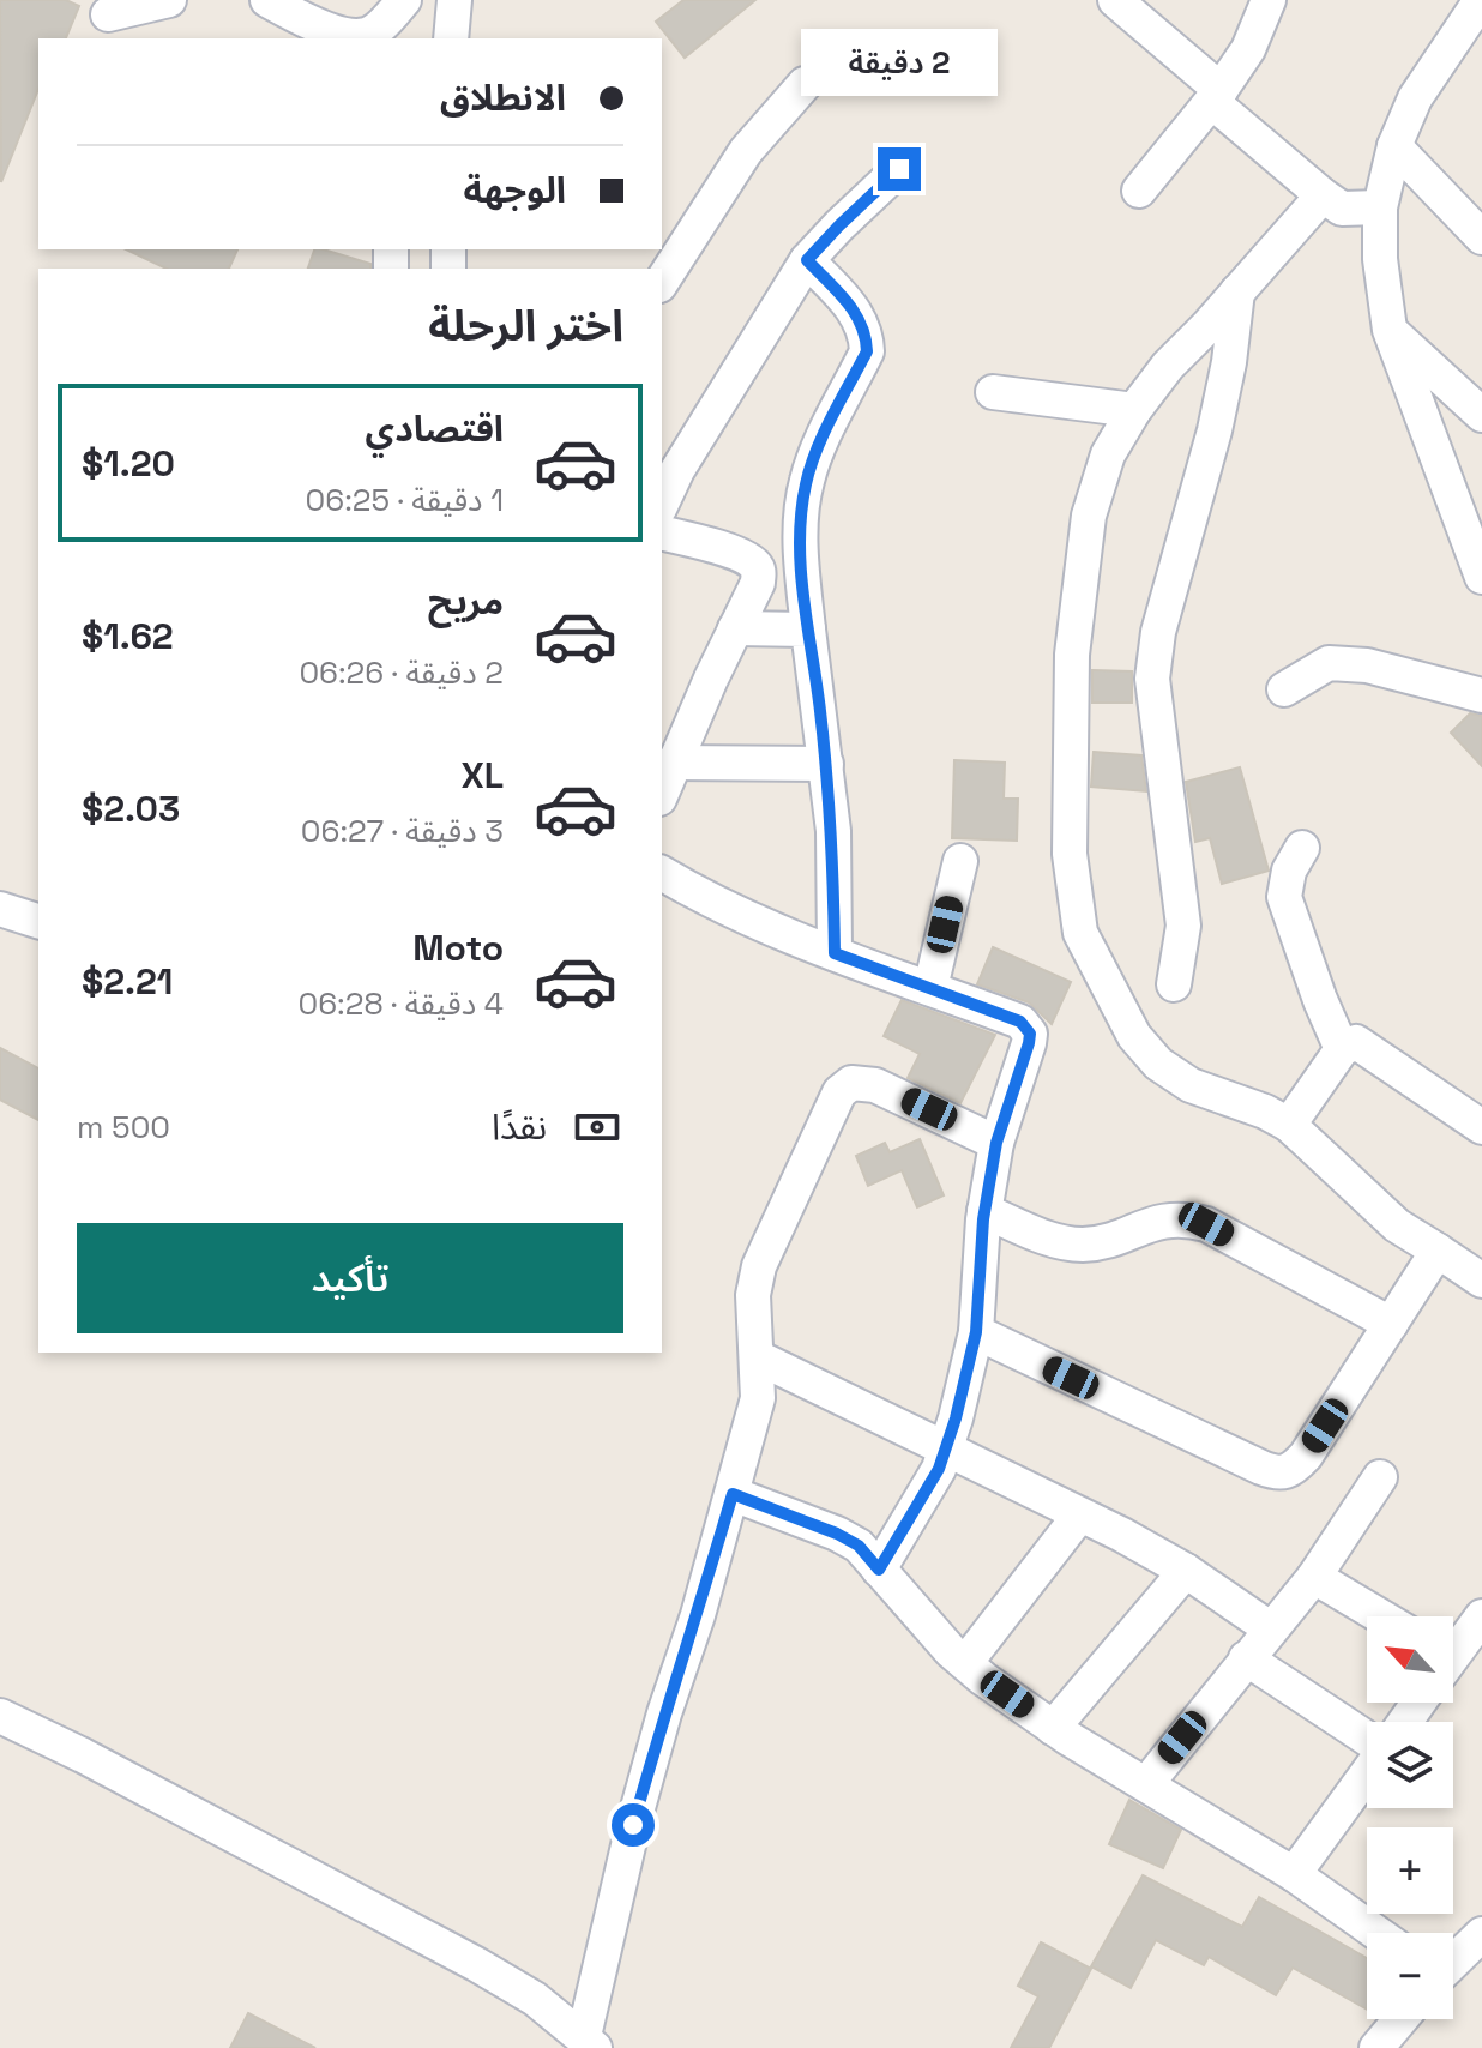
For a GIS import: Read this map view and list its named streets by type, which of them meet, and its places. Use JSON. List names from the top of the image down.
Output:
{
  "north": "top left",
  "page": {
    "bubble": "2 دقيقة",
    "banner": ["الانطلاق", "الوجهة"],
    "heading": "اختر الرحلة",
    "list": [
      {
        "name": "اقتصادي",
        "note": "1 دقيقة · 06:25",
        "value": "$1.20"
      },
      {
        "name": "مريح",
        "note": "2 دقيقة · 06:26",
        "value": "$1.62"
      },
      {
        "name": "XL",
        "note": "3 دقيقة · 06:27",
        "value": "$2.03"
      },
      {
        "name": "Moto",
        "note": "4 دقيقة · 06:28",
        "value": "$2.21"
      }
    ],
    "pay": ["نقدًا", "500 m"],
    "buttons": "تأكيد",
    "map_buttons": ["+", "−"]
  }
}
